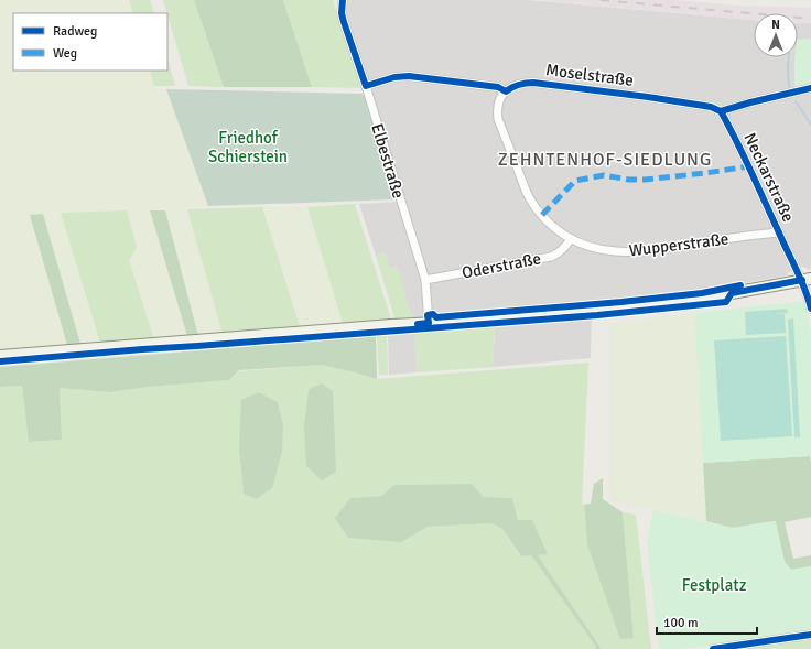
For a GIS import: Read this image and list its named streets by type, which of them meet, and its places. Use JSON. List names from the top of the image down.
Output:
{
  "streets": {
    "street": [
      "Moselstraße",
      "Elbestraße",
      "Neckarstraße",
      "Wupperstraße",
      "Oderstraße"
    ]
  },
  "crossings": [
    ["Moselstraße", "Neckarstraße"],
    ["Moselstraße", "Wupperstraße"],
    ["Elbestraße", "Oderstraße"],
    ["Neckarstraße", "Wupperstraße"],
    ["Wupperstraße", "Oderstraße"]
  ],
  "districts": ["ZEHNTENHOF-SIEDLUNG"],
  "parks": ["Friedhof Schierstein", "Festplatz"],
  "legend": ["Radweg", "Weg"],
  "scale_bar": "100 m",
  "north": "top"
}
